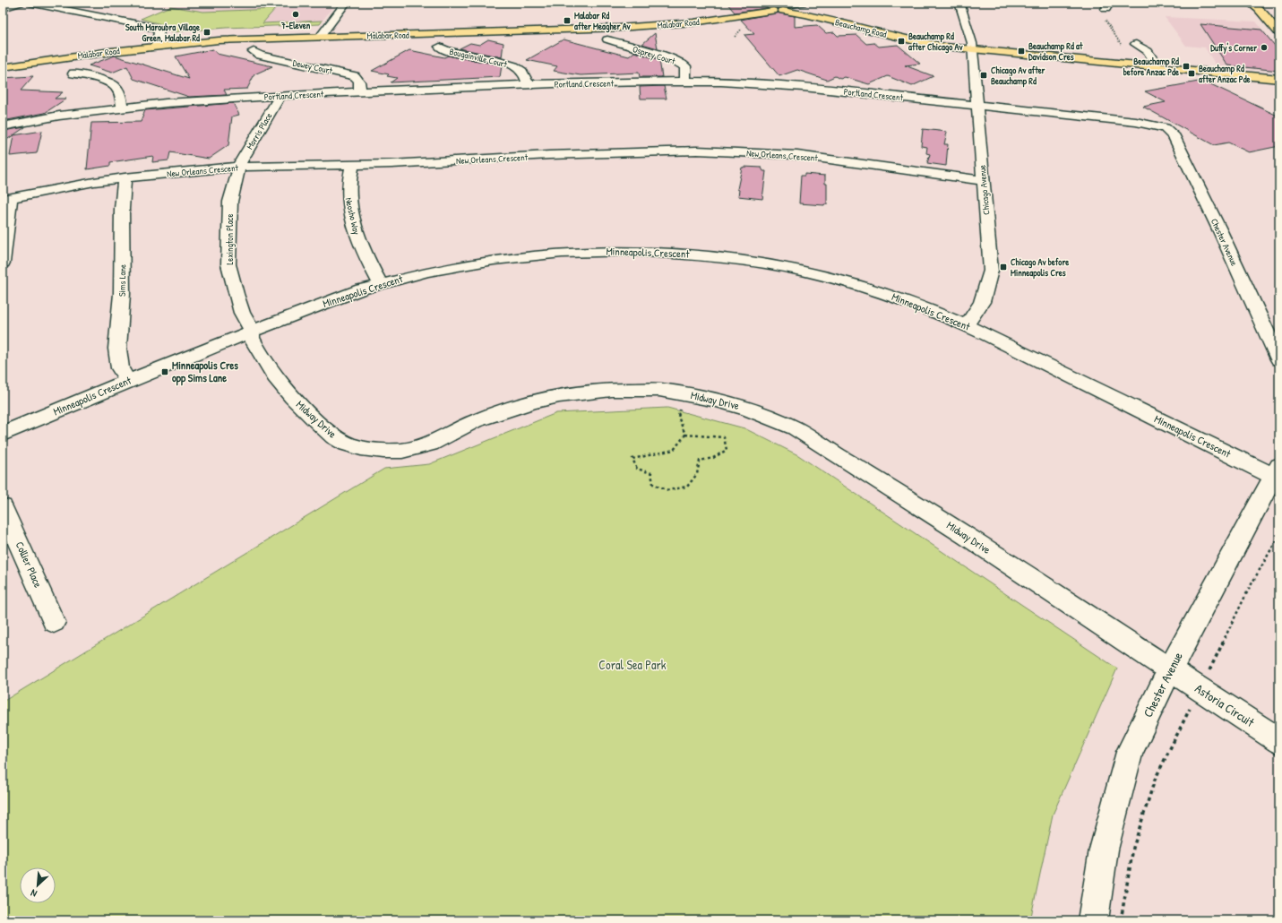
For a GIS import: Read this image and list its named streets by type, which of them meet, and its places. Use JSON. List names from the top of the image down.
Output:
{
  "streets": {
    "main road": ["Malabar Road", "Beauchamp Road"],
    "street": [
      "Osprey Court",
      "Bougainville Court",
      "Dewey Court",
      "Portland Crescent",
      "Morris Place",
      "New Orleans Crescent",
      "Chicago Avenue",
      "Neosho Way",
      "Lexington Place",
      "Chester Avenue",
      "Minneapolis Crescent",
      "Sims Lane",
      "Midway Drive",
      "Collier Place",
      "Astoria Circuit"
    ]
  },
  "crossings": [
    ["Malabar Road", "Beauchamp Road"],
    ["Beauchamp Road", "Chicago Avenue"],
    ["Osprey Court", "Portland Crescent"],
    ["Bougainville Court", "Portland Crescent"],
    ["Dewey Court", "Portland Crescent"],
    ["Portland Crescent", "Morris Place"],
    ["Portland Crescent", "Chicago Avenue"],
    ["Portland Crescent", "Chester Avenue"],
    ["Morris Place", "New Orleans Crescent"],
    ["Morris Place", "Lexington Place"],
    ["New Orleans Crescent", "Chicago Avenue"],
    ["New Orleans Crescent", "Neosho Way"],
    ["New Orleans Crescent", "Lexington Place"],
    ["New Orleans Crescent", "Sims Lane"],
    ["Chicago Avenue", "Minneapolis Crescent"],
    ["Neosho Way", "Minneapolis Crescent"],
    ["Lexington Place", "Minneapolis Crescent"],
    ["Lexington Place", "Midway Drive"],
    ["Chester Avenue", "Minneapolis Crescent"],
    ["Chester Avenue", "Midway Drive"],
    ["Chester Avenue", "Astoria Circuit"],
    ["Minneapolis Crescent", "Sims Lane"],
    ["Minneapolis Crescent", "Midway Drive"],
    ["Midway Drive", "Astoria Circuit"]
  ],
  "parks": ["Coral Sea Park"],
  "places": {
    "other": ["7-Eleven", "Duffy's Corner"],
    "transit": [
      "Malabar Rd after Meagher Av",
      "South Maroubra Village Green, Malabar Rd",
      "Beauchamp Rd after Chicago Av",
      "Beauchamp Rd at Davidson Cres",
      "Beauchamp Rd before Anzac Pde",
      "Beauchamp Rd after Anzac Pde",
      "Chicago Av after Beauchamp Rd",
      "Chicago Av before Minneapolis Cres",
      "Minneapolis Cres opp Sims Lane"
    ]
  },
  "north": "bottom left"
}
